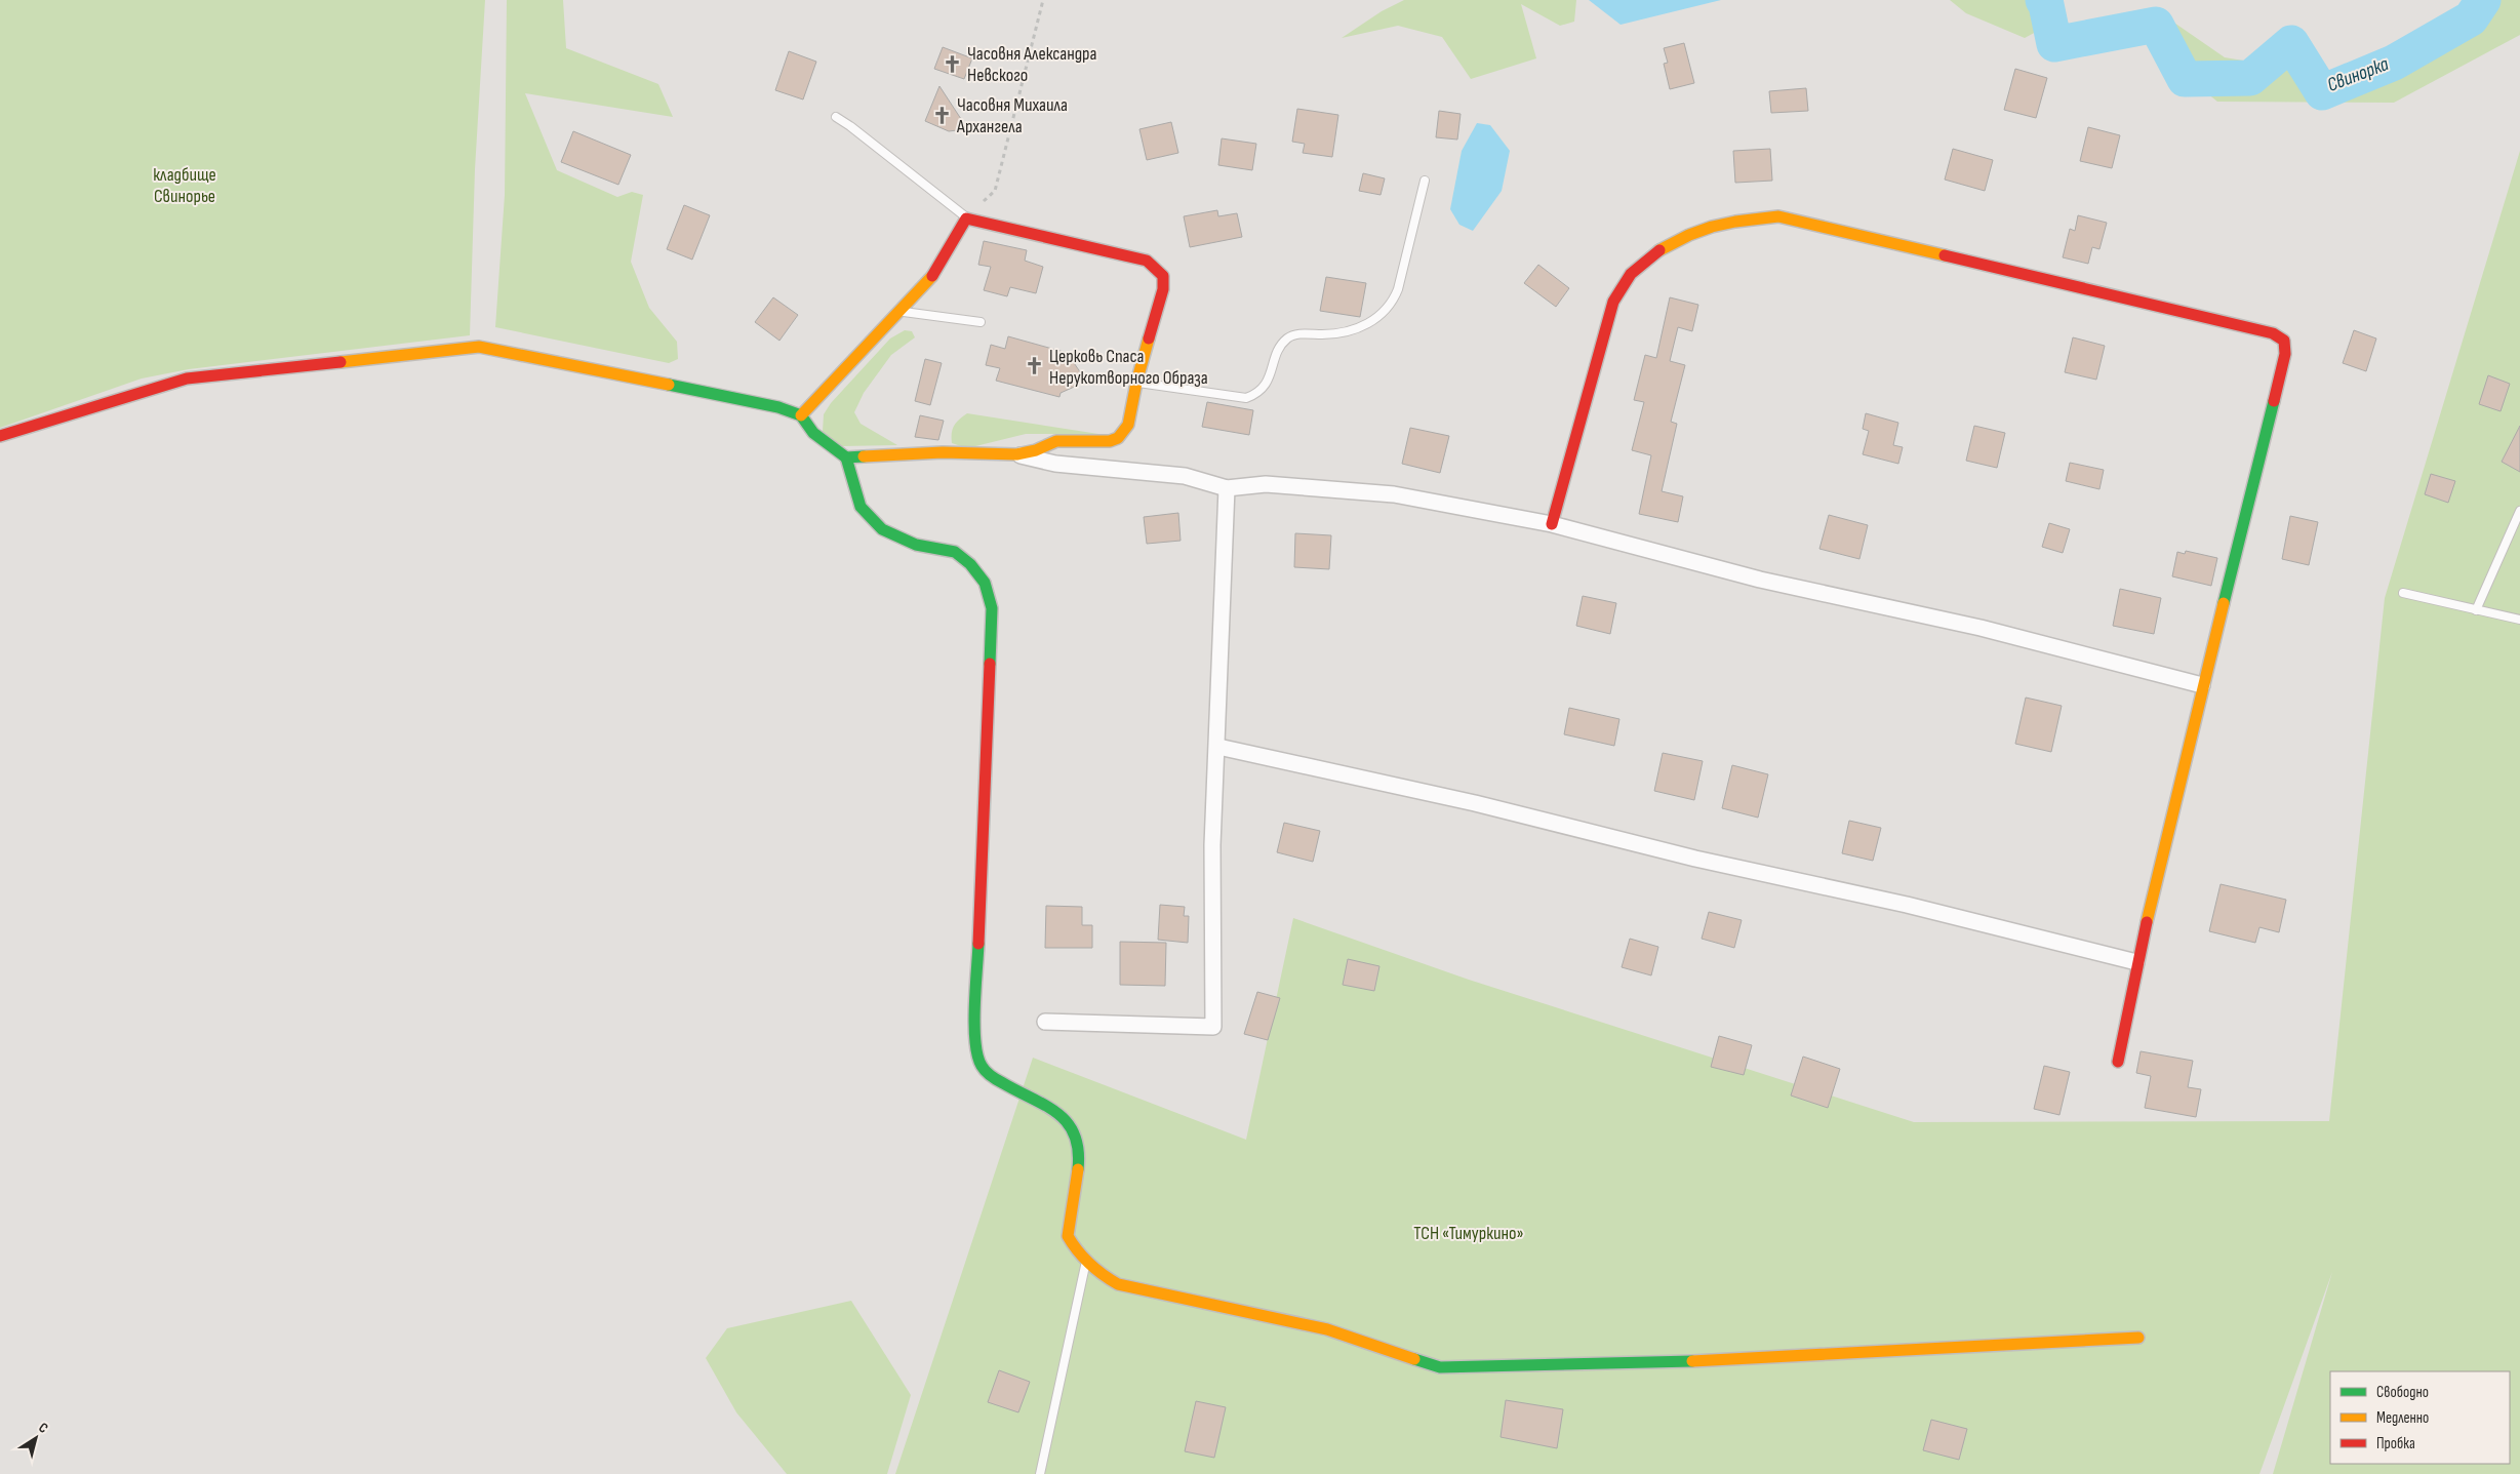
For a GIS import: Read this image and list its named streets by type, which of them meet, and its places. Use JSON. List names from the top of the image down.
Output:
{
  "water": ["Свинорка"],
  "parks": ["кладбище Свинорье", "ТСН «Тимуркино»"],
  "places": {
    "church": ["Часовня Александра Невского", "Часовня Михаила Архангела", "Церковь Спаса Нерукотворного Образа"]
  },
  "legend": ["Свободно", "Медленно", "Пробка"],
  "north": "top right"
}
